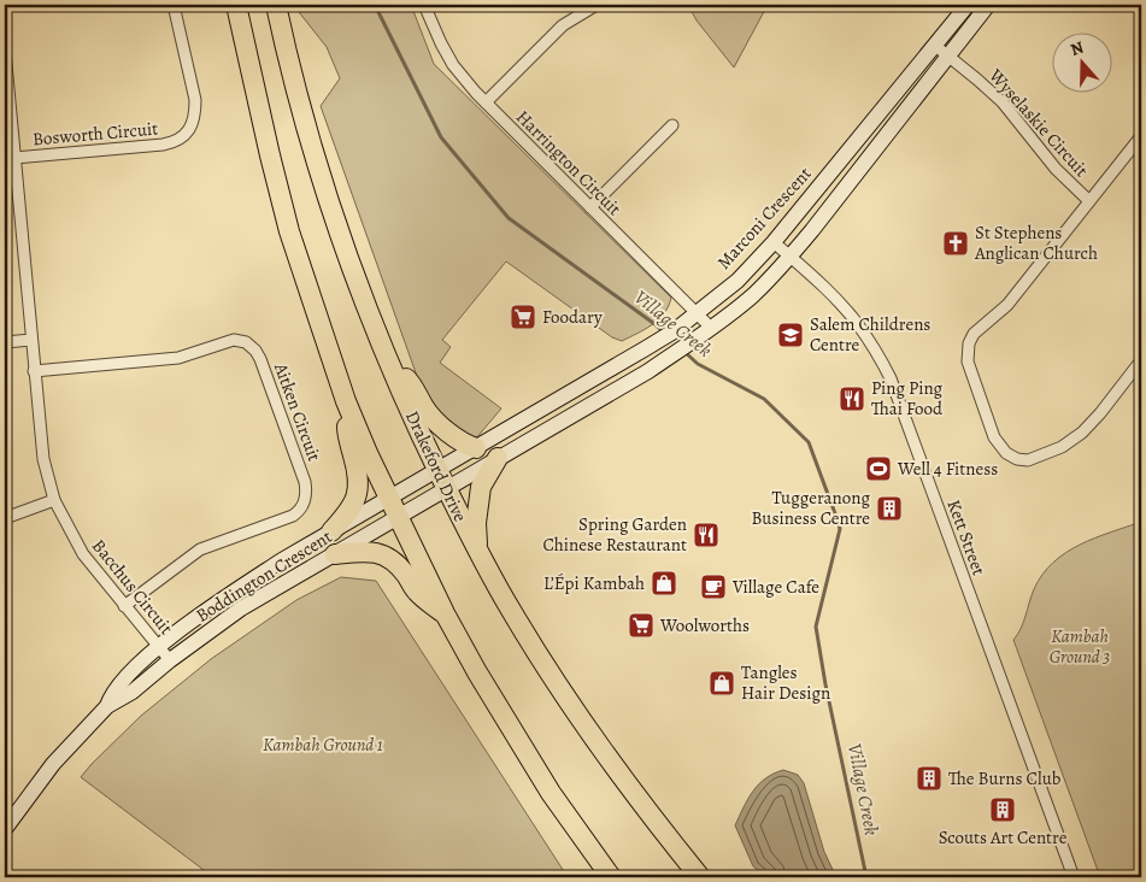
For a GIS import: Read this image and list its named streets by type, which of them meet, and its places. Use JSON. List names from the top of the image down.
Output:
{
  "streets": {
    "highway": ["Drakeford Drive"],
    "street": [
      "Wyselaskie Circuit",
      "Bosworth Circuit",
      "Harrington Circuit",
      "Marconi Crescent",
      "Aitken Circuit",
      "Kett Street",
      "Boddington Crescent",
      "Bacchus Circuit"
    ]
  },
  "crossings": [
    ["Wyselaskie Circuit", "Marconi Crescent"],
    ["Bosworth Circuit", "Bacchus Circuit"],
    ["Harrington Circuit", "Marconi Crescent"],
    ["Marconi Crescent", "Drakeford Drive"],
    ["Marconi Crescent", "Kett Street"],
    ["Marconi Crescent", "Boddington Crescent"],
    ["Aitken Circuit", "Bacchus Circuit"],
    ["Drakeford Drive", "Boddington Crescent"],
    ["Boddington Crescent", "Bacchus Circuit"]
  ],
  "water": ["Village Creek"],
  "parks": ["Kambah Ground 3", "Kambah Ground 1"],
  "places": {
    "church": ["St Stephens Anglican Church"],
    "supermarket": ["Foodary", "Woolworths"],
    "school or university": ["Salem Childrens Centre"],
    "restaurant": ["Ping Ping Thai Food", "Spring Garden Chinese Restaurant"],
    "sports": ["Well 4 Fitness"],
    "building": ["Tuggeranong Business Centre", "The Burns Club", "Scouts Art Centre"],
    "shop": ["L’Épi Kambah", "Tangles Hair Design"],
    "cafe": ["Village Cafe"]
  },
  "north": "top"
}
